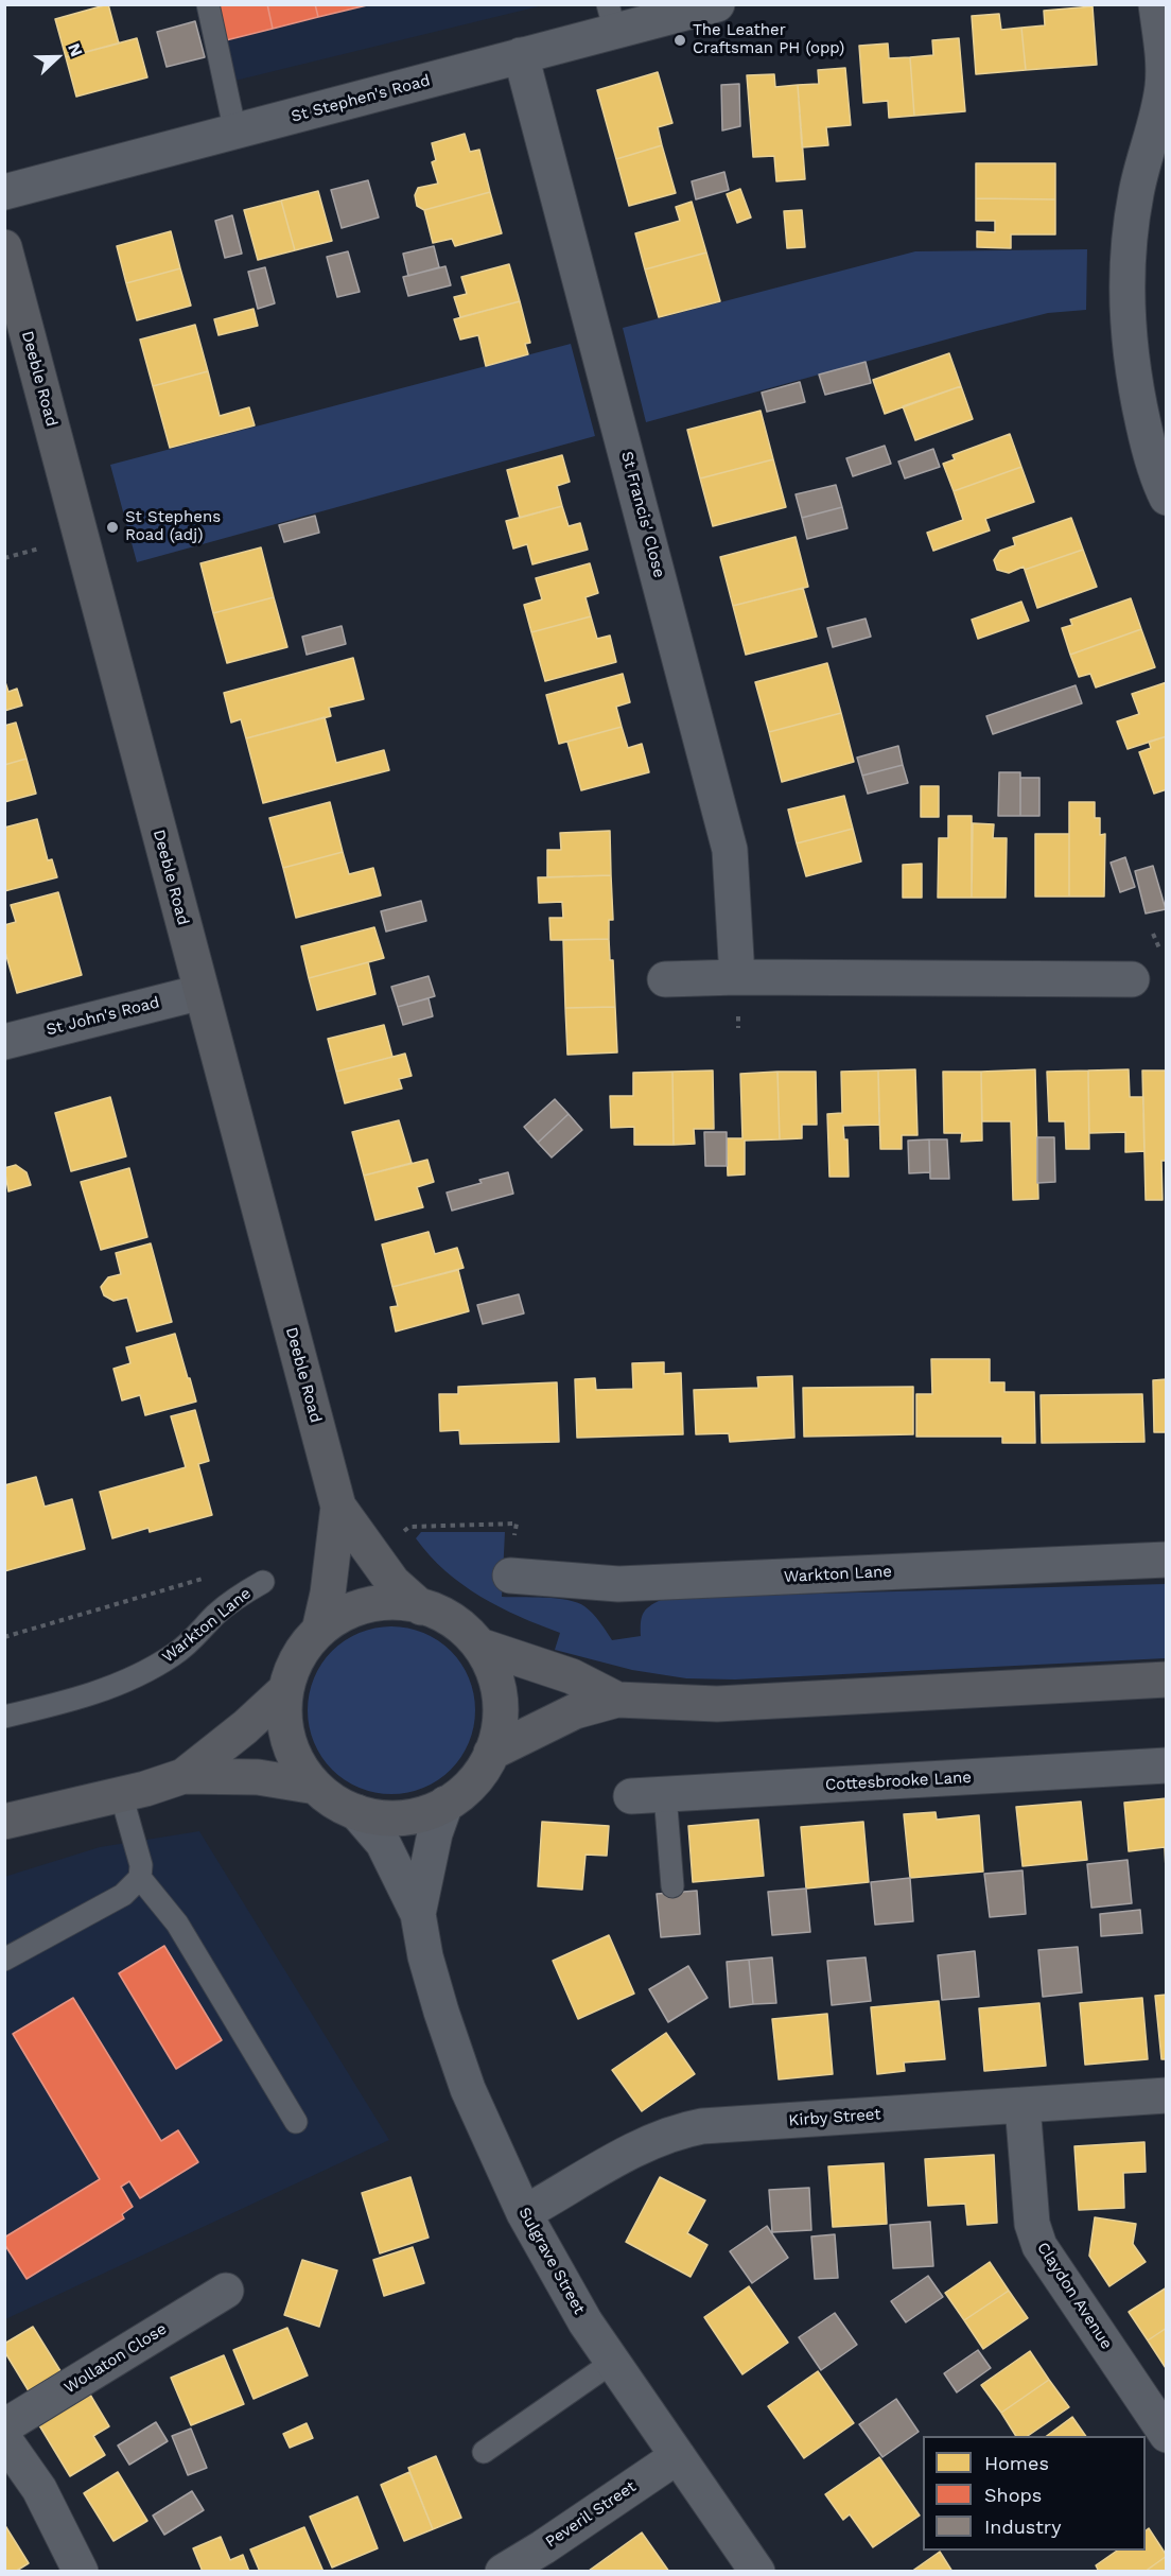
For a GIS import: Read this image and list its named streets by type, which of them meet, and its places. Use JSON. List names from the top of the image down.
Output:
{
  "streets": {
    "street": [
      "St Stephen's Road",
      "Deeble Road",
      "St Francis' Close",
      "St John's Road",
      "Warkton Lane",
      "Cottesbrooke Lane",
      "Kirby Street",
      "Sulgrave Street",
      "Claydon Avenue",
      "Wollaton Close",
      "Peveril Street"
    ]
  },
  "crossings": [
    ["St Stephen's Road", "St Francis' Close"],
    ["Deeble Road", "St John's Road"],
    ["Deeble Road", "Sulgrave Street"],
    ["Kirby Street", "Sulgrave Street"],
    ["Kirby Street", "Claydon Avenue"],
    ["Sulgrave Street", "Peveril Street"]
  ],
  "places": ["The Leather Craftsman PH (opp)", "St Stephens Road (adj)"],
  "legend": ["Homes", "Shops", "Industry"],
  "north": "right"
}
